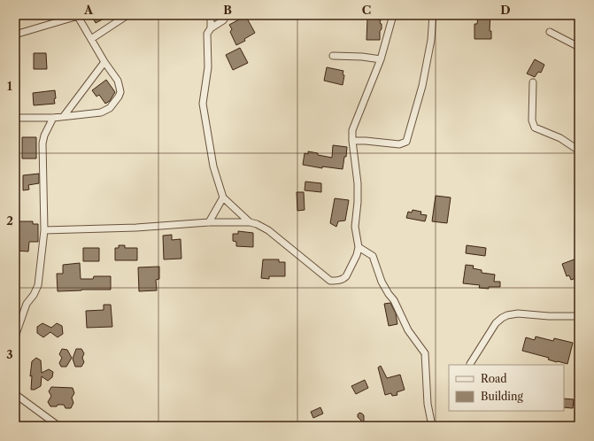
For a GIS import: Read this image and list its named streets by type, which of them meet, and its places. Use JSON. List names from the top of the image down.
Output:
{
  "legend": ["Road", "Building"],
  "grid": {
    "columns": [
      "A",
      "B",
      "C",
      "D"
    ],
    "rows": ["1", "2", "3"]
  }
}
